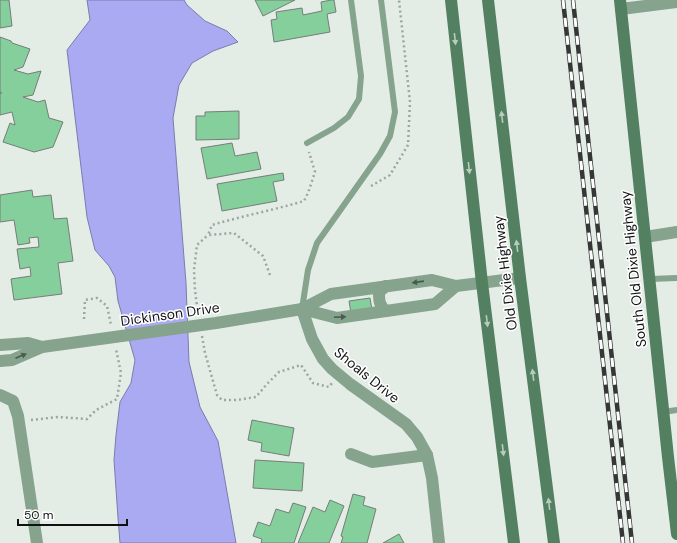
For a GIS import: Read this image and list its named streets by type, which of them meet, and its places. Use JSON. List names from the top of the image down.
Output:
{
  "streets": {
    "main road": ["South Old Dixie Highway", "Old Dixie Highway"],
    "street": ["Dickinson Drive", "Shoals Drive"]
  },
  "crossings": [
    ["Old Dixie Highway", "Dickinson Drive"],
    ["Dickinson Drive", "Shoals Drive"]
  ],
  "scale_bar": "50 m"
}
